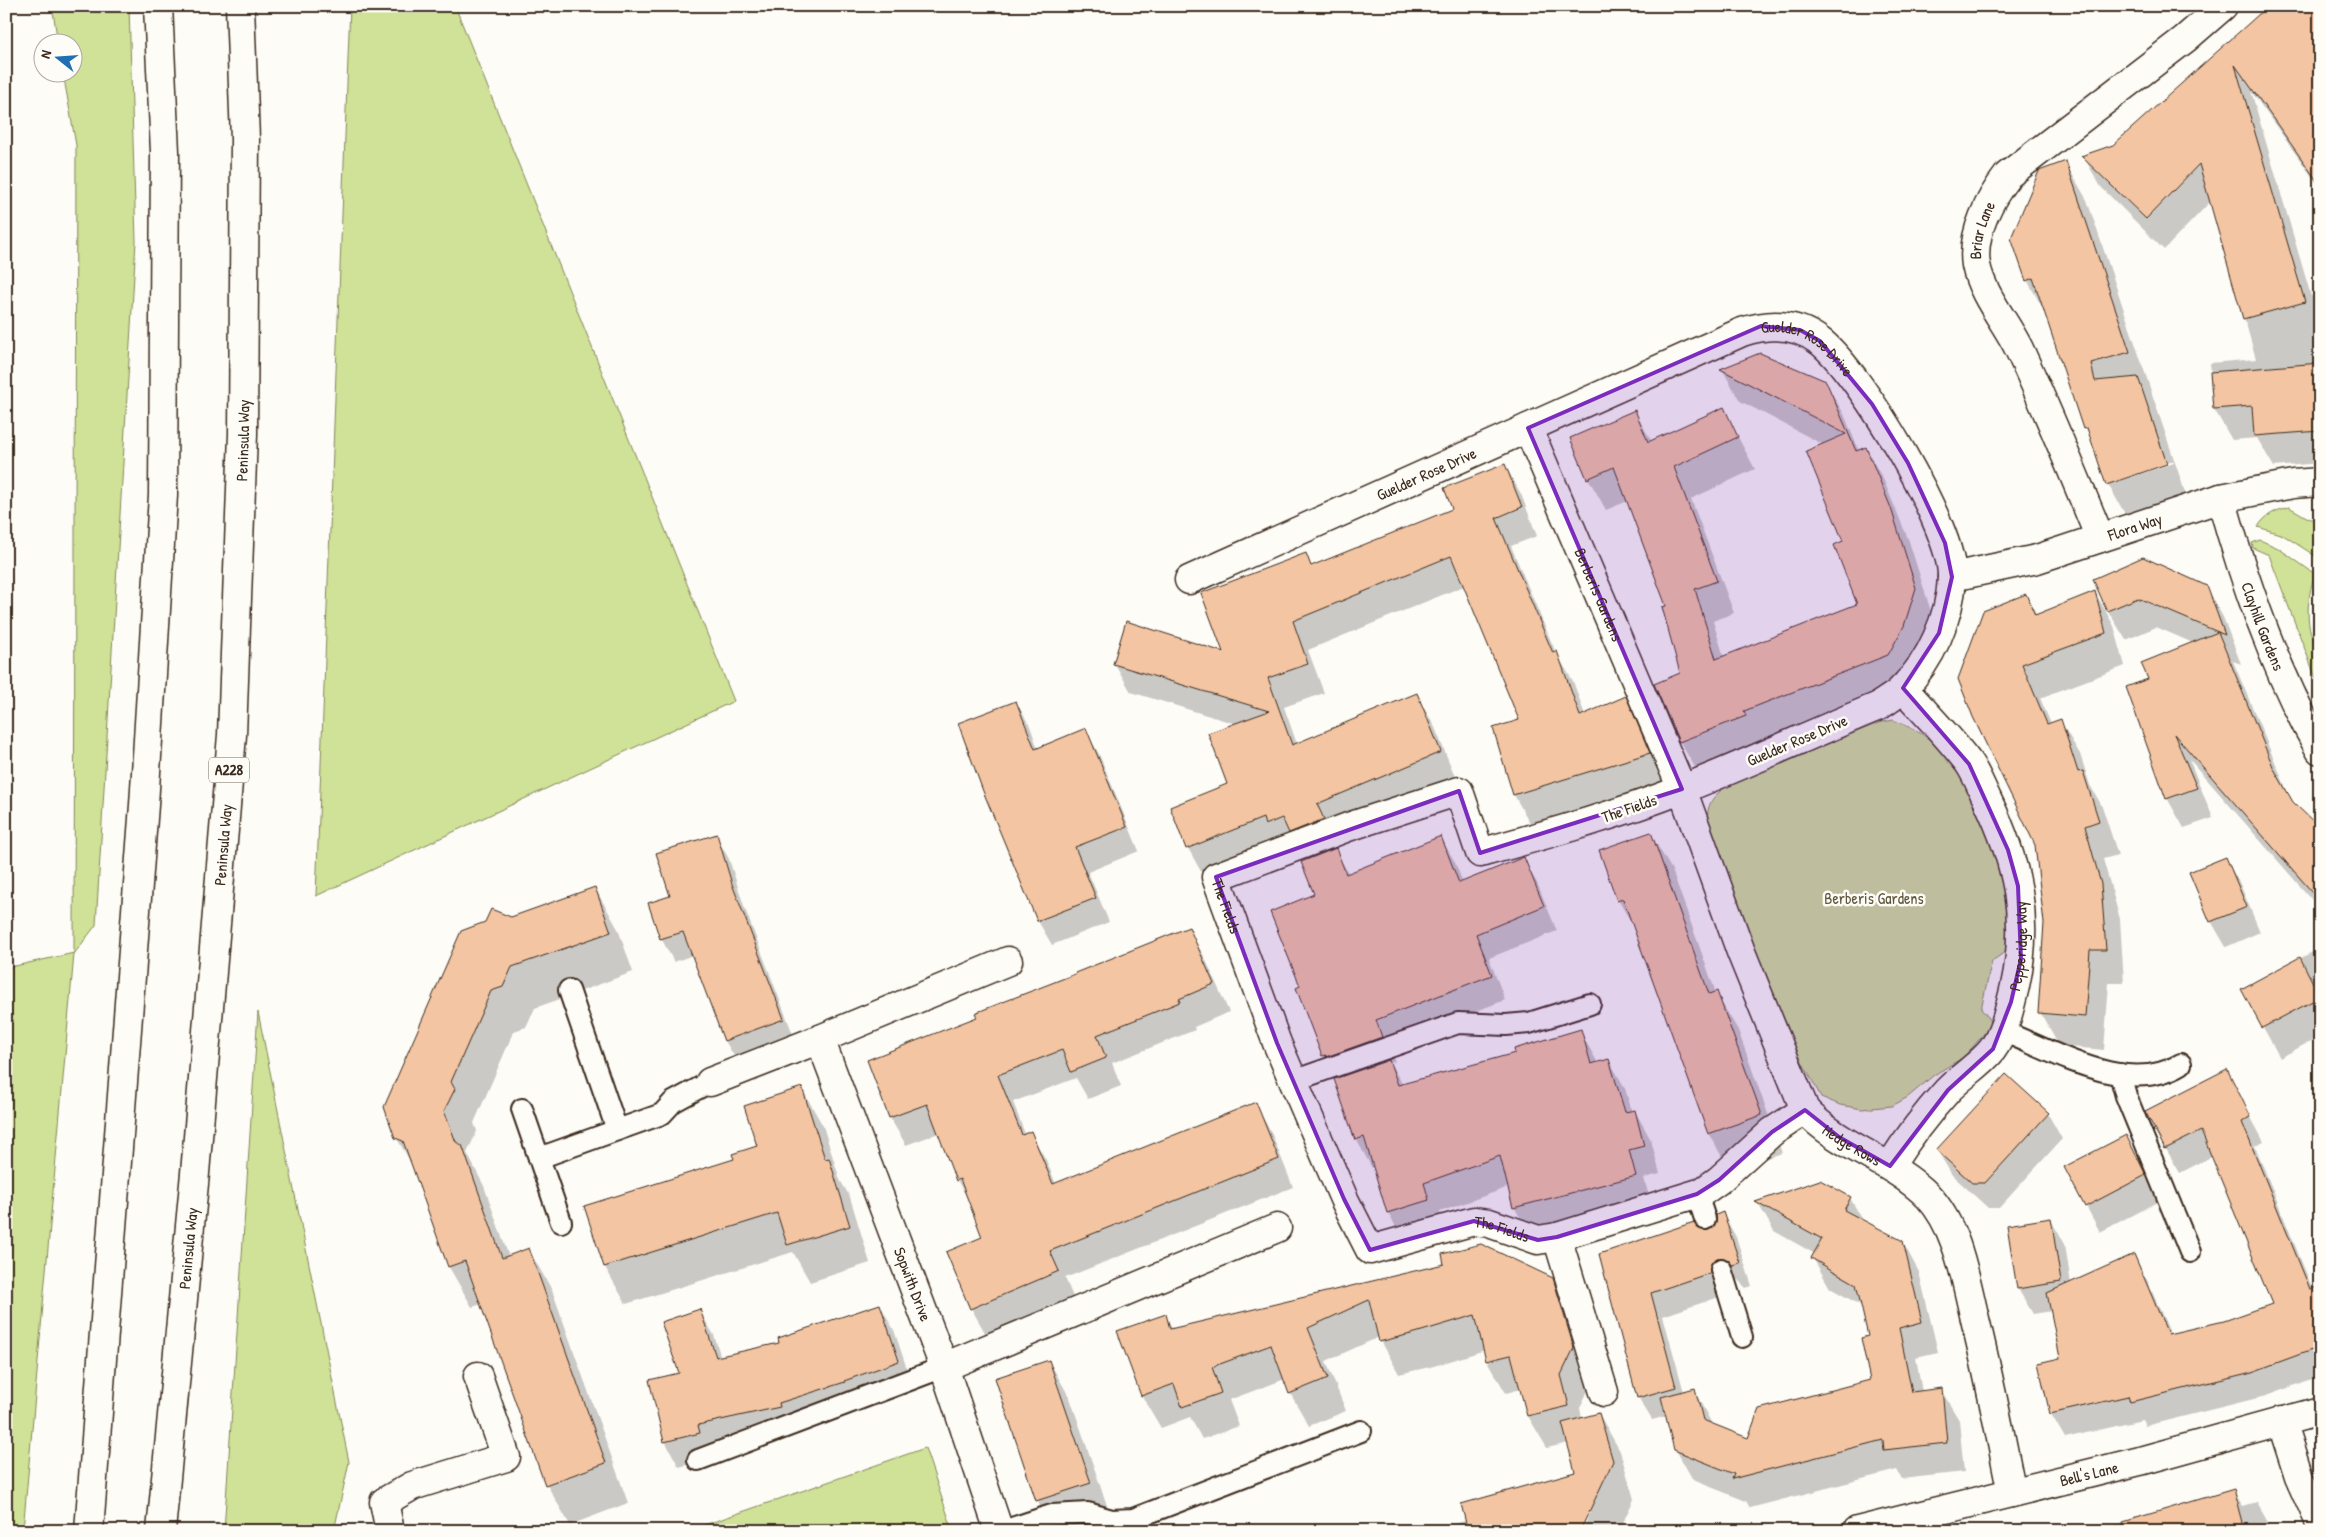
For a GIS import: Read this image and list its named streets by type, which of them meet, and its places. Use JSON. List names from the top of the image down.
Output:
{
  "streets": {
    "street": [
      "Briar Lane",
      "Guelder Rose Drive",
      "Peninsula Way",
      "Flora Way",
      "Berberis Gardens",
      "Clayhill Gardens",
      "A228",
      "The Fields",
      "Pepperidge Way",
      "Hedge Rows",
      "Sopwith Drive",
      "Bell's Lane"
    ]
  },
  "crossings": [
    ["Briar Lane", "Flora Way"],
    ["Guelder Rose Drive", "Flora Way"],
    ["Guelder Rose Drive", "Berberis Gardens"],
    ["Guelder Rose Drive", "The Fields"],
    ["Guelder Rose Drive", "Pepperidge Way"],
    ["Guelder Rose Drive", "Hedge Rows"],
    ["Flora Way", "Clayhill Gardens"],
    ["Berberis Gardens", "The Fields"],
    ["Berberis Gardens", "Hedge Rows"],
    ["The Fields", "Hedge Rows"],
    ["Pepperidge Way", "Hedge Rows"],
    ["Hedge Rows", "Bell's Lane"]
  ],
  "parks": ["Berberis Gardens"],
  "north": "left"
}
